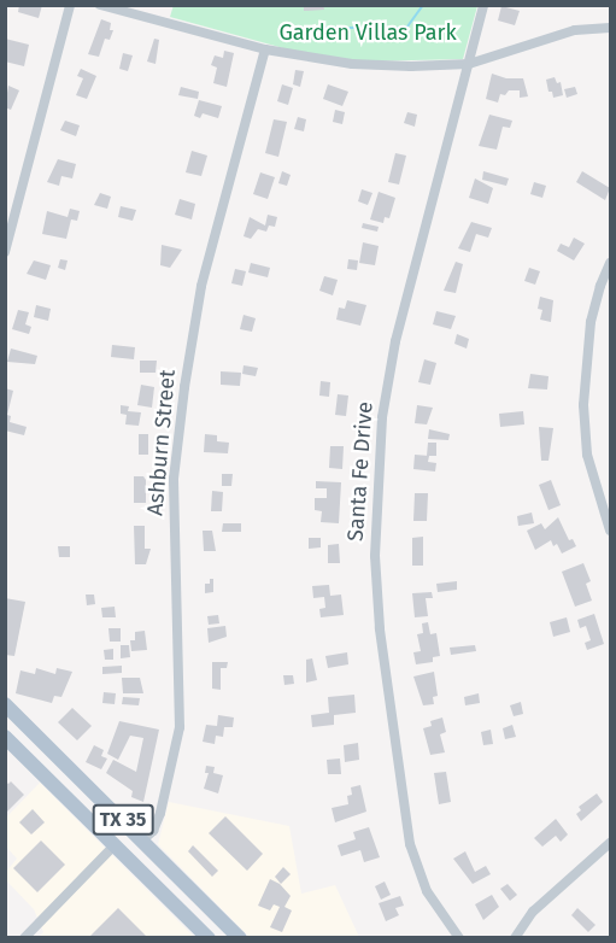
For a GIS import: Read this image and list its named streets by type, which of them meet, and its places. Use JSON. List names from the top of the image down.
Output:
{
  "streets": {
    "main road": ["TX 35"],
    "street": ["Ashburn Street", "Santa Fe Drive"]
  },
  "crossings": [
    ["Ashburn Street", "TX 35"]
  ],
  "parks": ["Garden Villas Park"]
}
